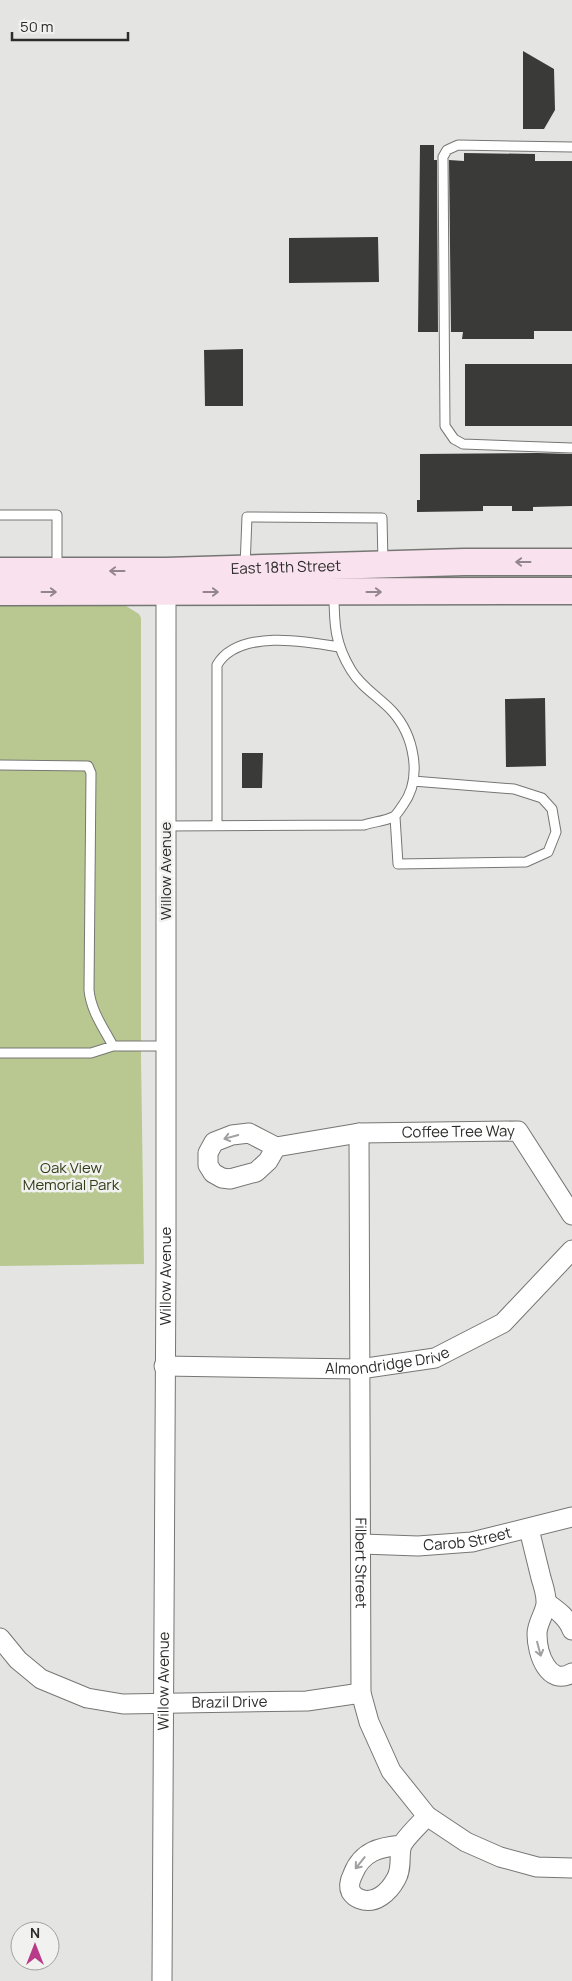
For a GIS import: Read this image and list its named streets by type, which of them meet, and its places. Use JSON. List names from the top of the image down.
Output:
{
  "streets": {
    "main road": ["East 18th Street"],
    "street": [
      "Willow Avenue",
      "Coffee Tree Way",
      "Almondridge Drive",
      "Carob Street",
      "Filbert Street",
      "Brazil Drive"
    ]
  },
  "crossings": [
    ["East 18th Street", "Willow Avenue"],
    ["Willow Avenue", "Almondridge Drive"],
    ["Willow Avenue", "Brazil Drive"],
    ["Coffee Tree Way", "Filbert Street"],
    ["Almondridge Drive", "Filbert Street"],
    ["Carob Street", "Filbert Street"],
    ["Filbert Street", "Brazil Drive"]
  ],
  "parks": ["Oak View Memorial Park"],
  "scale_bar": "50 m",
  "north": "top"
}
